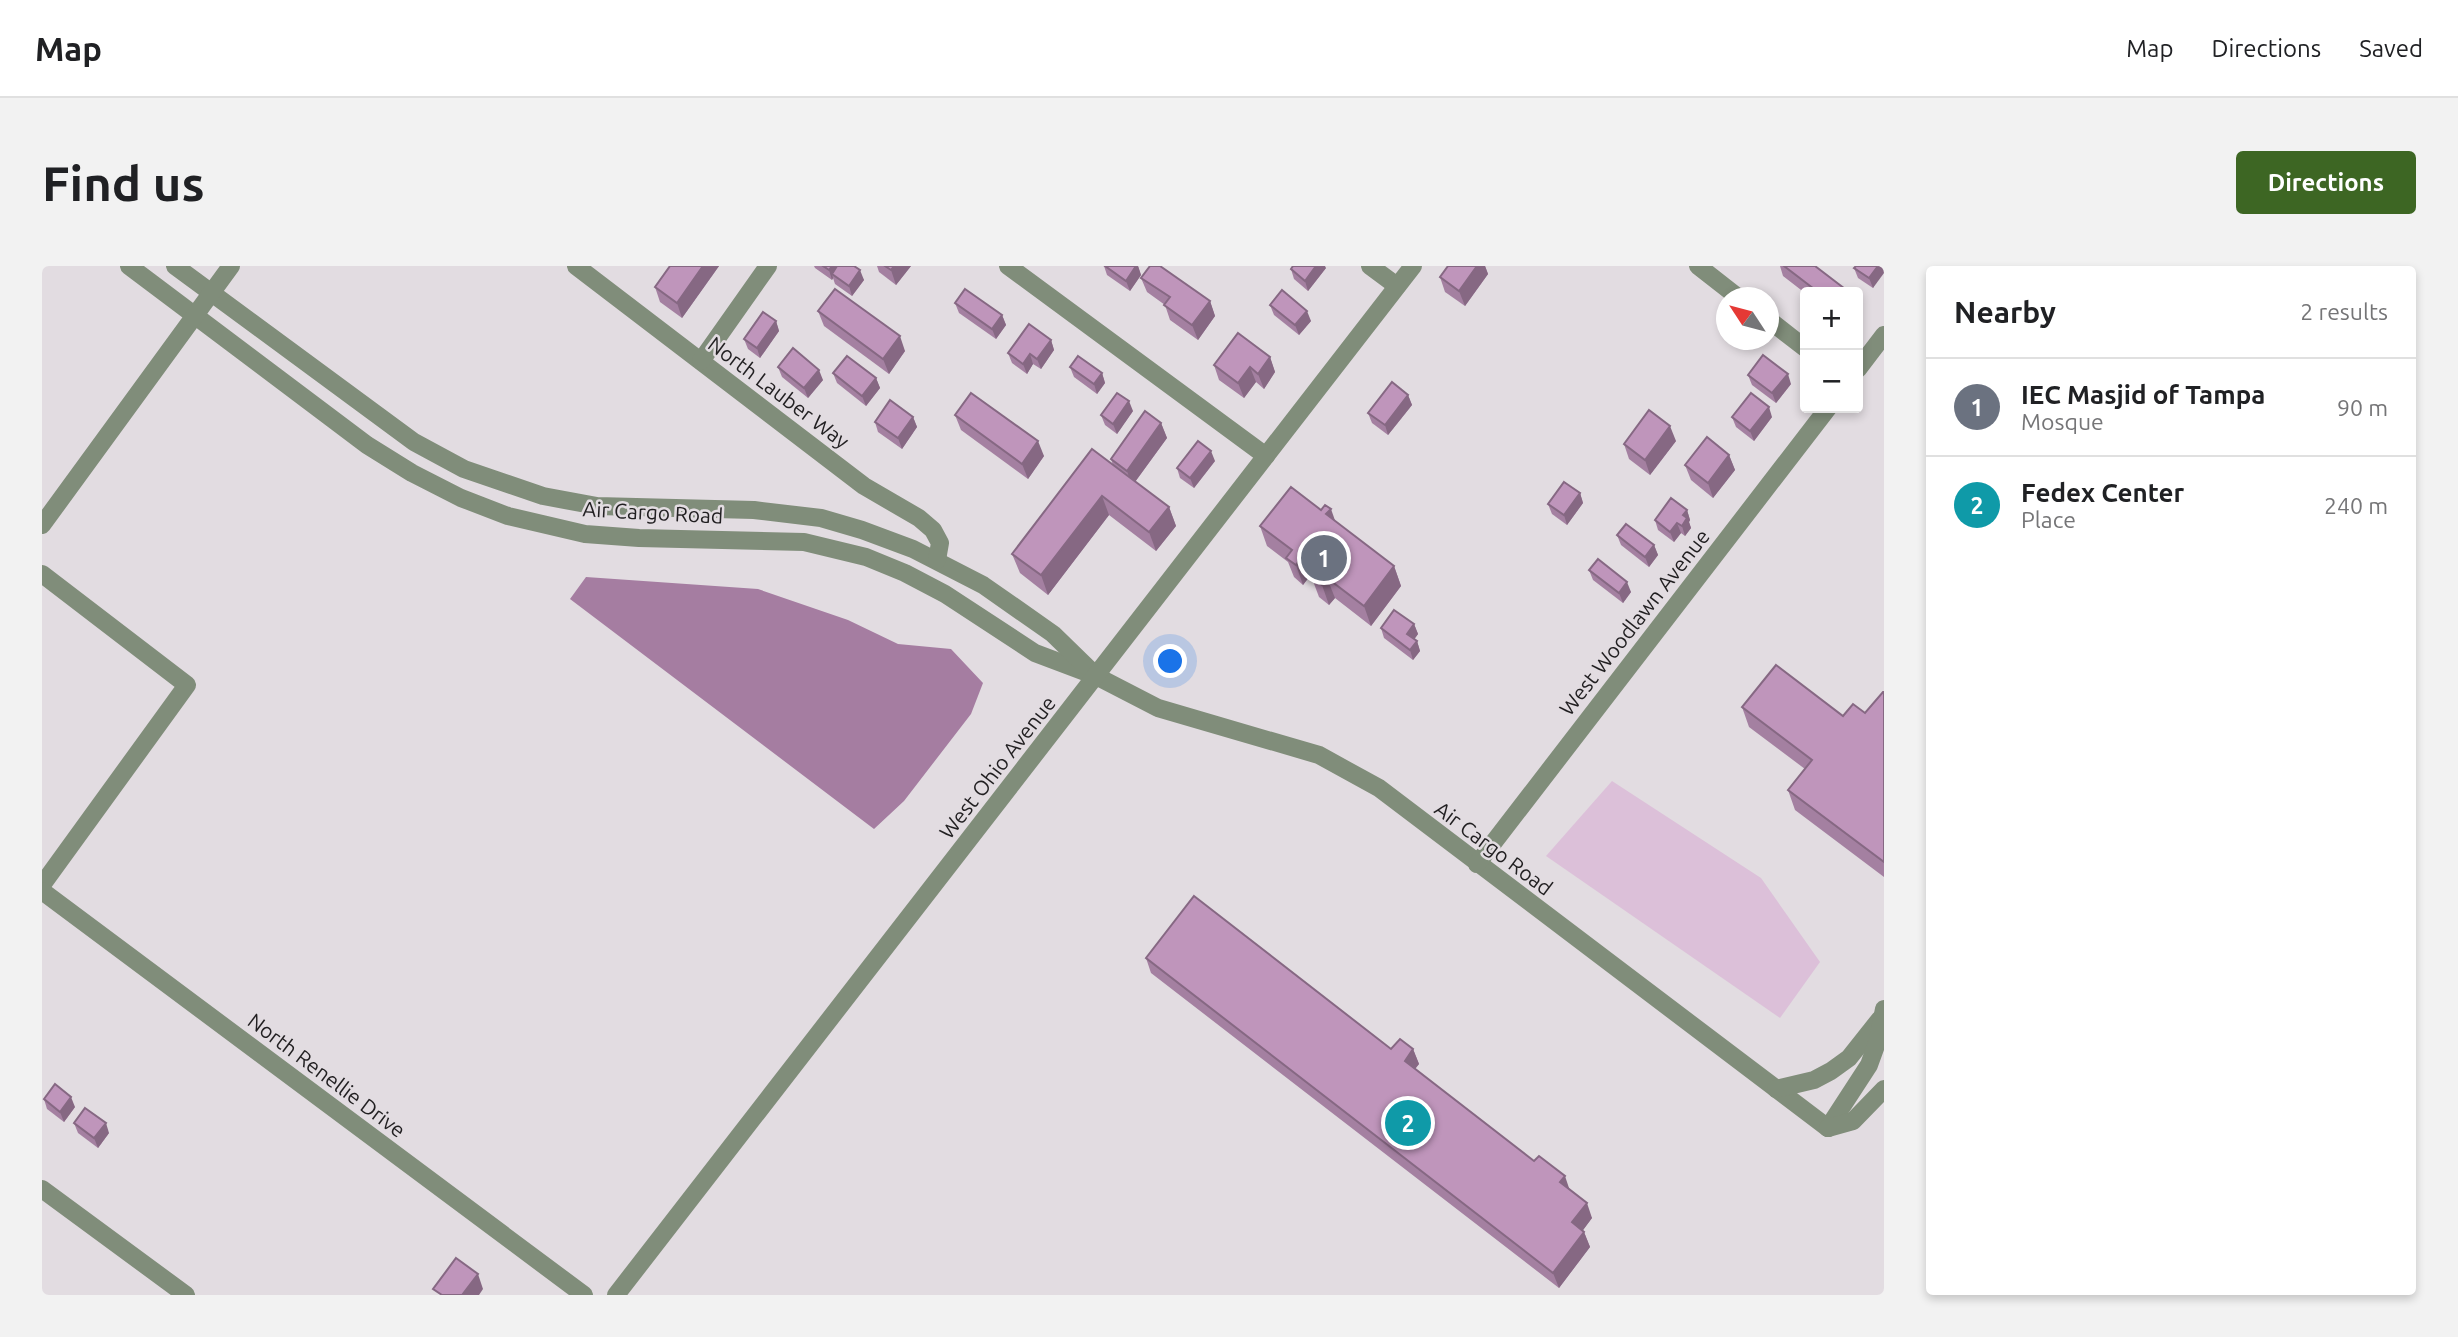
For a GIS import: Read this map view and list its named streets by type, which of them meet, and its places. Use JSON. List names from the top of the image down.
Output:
{
  "streets": {
    "street": [
      "North Lauber Way",
      "Air Cargo Road",
      "West Woodlawn Avenue",
      "West Ohio Avenue",
      "North Renellie Drive"
    ]
  },
  "crossings": [
    ["North Lauber Way", "Air Cargo Road"],
    ["Air Cargo Road", "West Woodlawn Avenue"],
    ["Air Cargo Road", "West Ohio Avenue"]
  ],
  "north": "top left",
  "page": {
    "header": "Map",
    "nav": ["Map", "Directions", "Saved"],
    "buttons": "Directions",
    "title": "Find us",
    "heading": ["Nearby", "2 results"],
    "map_buttons": ["+", "−"],
    "list": [
      {
        "mark": "1",
        "name": "IEC Masjid of Tampa",
        "note": "Mosque",
        "value": "90 m"
      },
      {
        "mark": "2",
        "name": "Fedex Center",
        "note": "Place",
        "value": "240 m"
      }
    ],
    "pins": ["1", "2"]
  }
}
